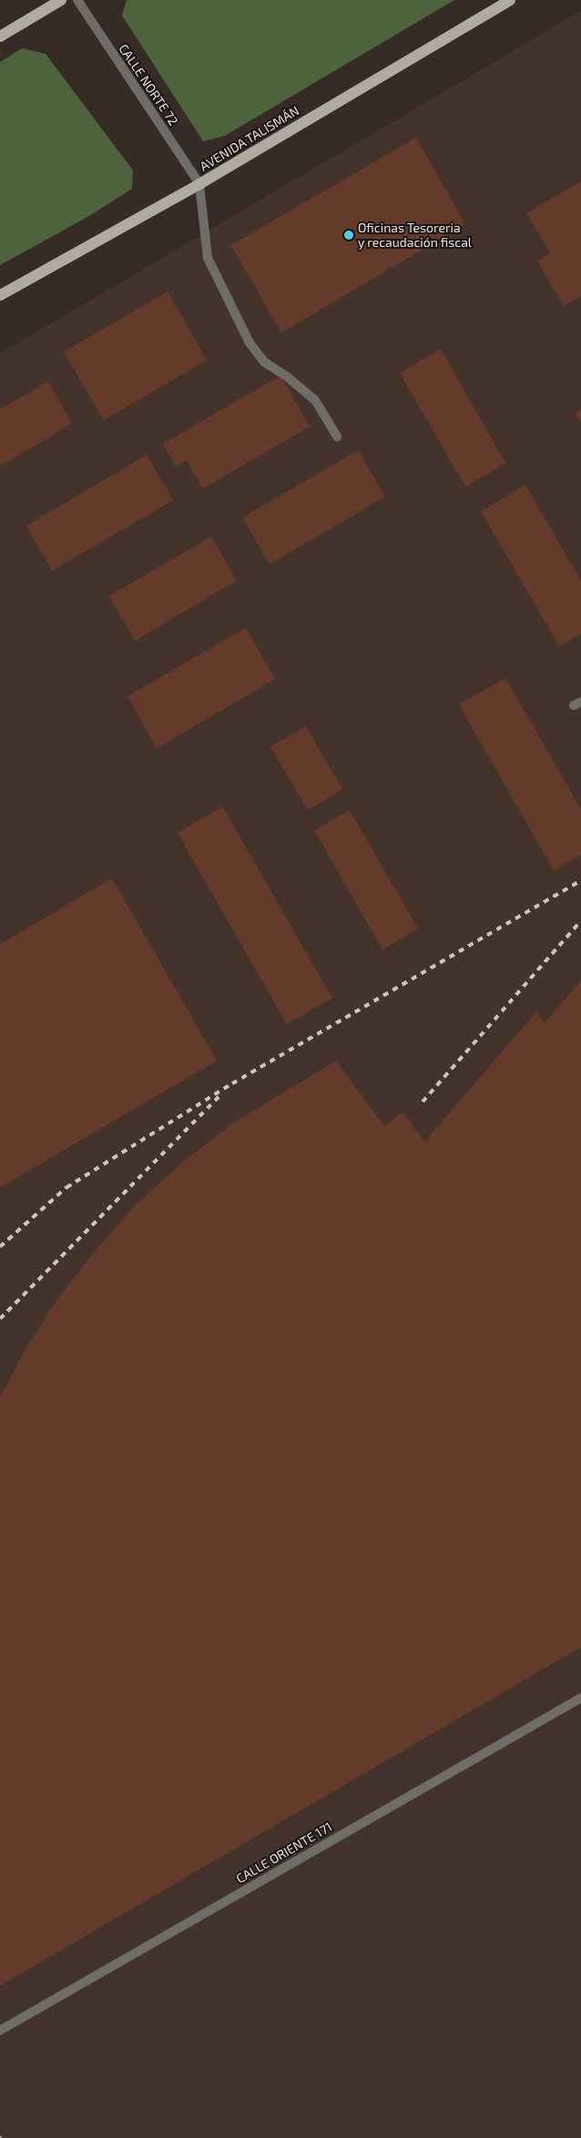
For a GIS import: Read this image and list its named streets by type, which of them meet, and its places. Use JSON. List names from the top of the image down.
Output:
{
  "streets": {
    "main road": ["AVENIDA TALISMÁN"],
    "street": ["CALLE NORTE 72", "CALLE ORIENTE 171"]
  },
  "crossings": [
    ["CALLE NORTE 72", "AVENIDA TALISMÁN"]
  ],
  "places": ["Oficinas Tesoreria y recaudación fiscal"]
}
